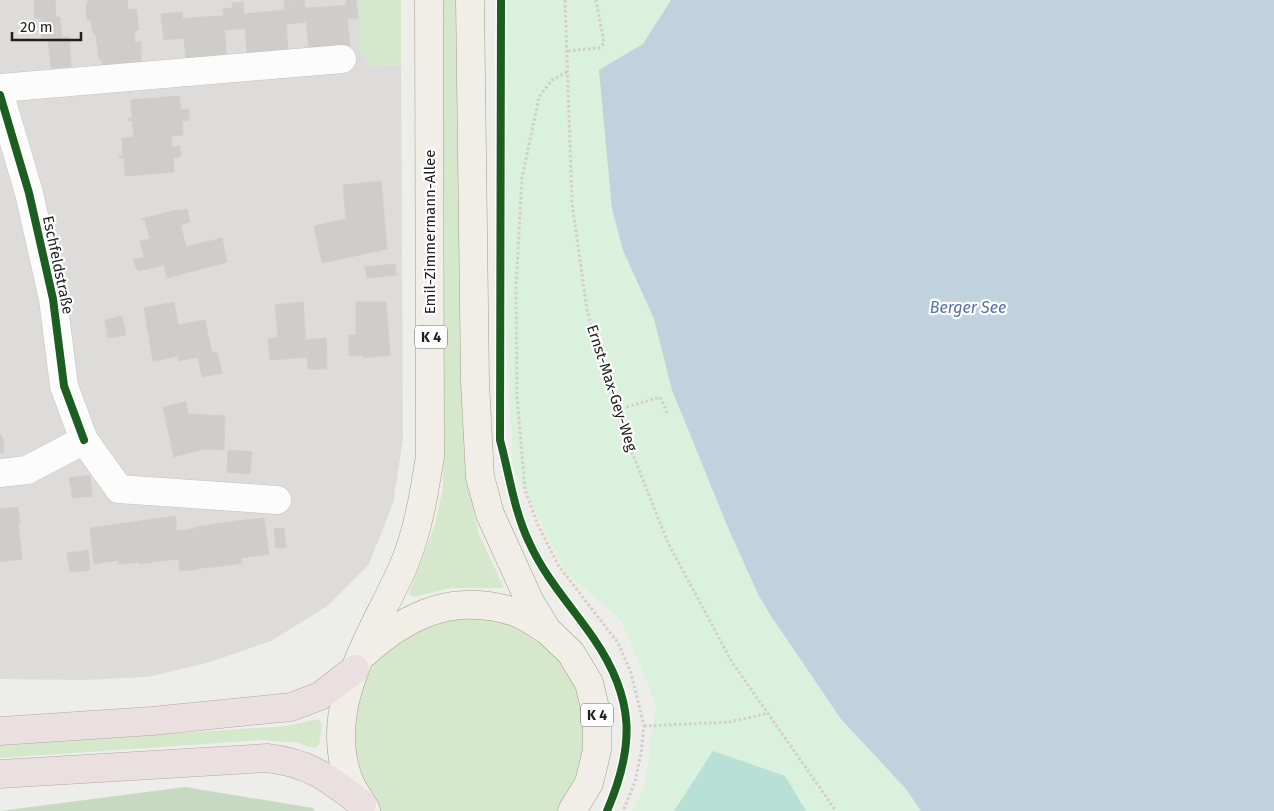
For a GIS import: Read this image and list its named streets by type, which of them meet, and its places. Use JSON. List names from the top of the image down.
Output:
{
  "streets": {
    "main road": ["Emil-Zimmermann-Allee", "K 4"],
    "street": ["Eschfeldstraße"],
    "path": ["Ernst-Max-Gey-Weg"]
  },
  "crossings": [
    ["Emil-Zimmermann-Allee", "K 4"]
  ],
  "water": ["Berger See"],
  "scale_bar": "20 m"
}
